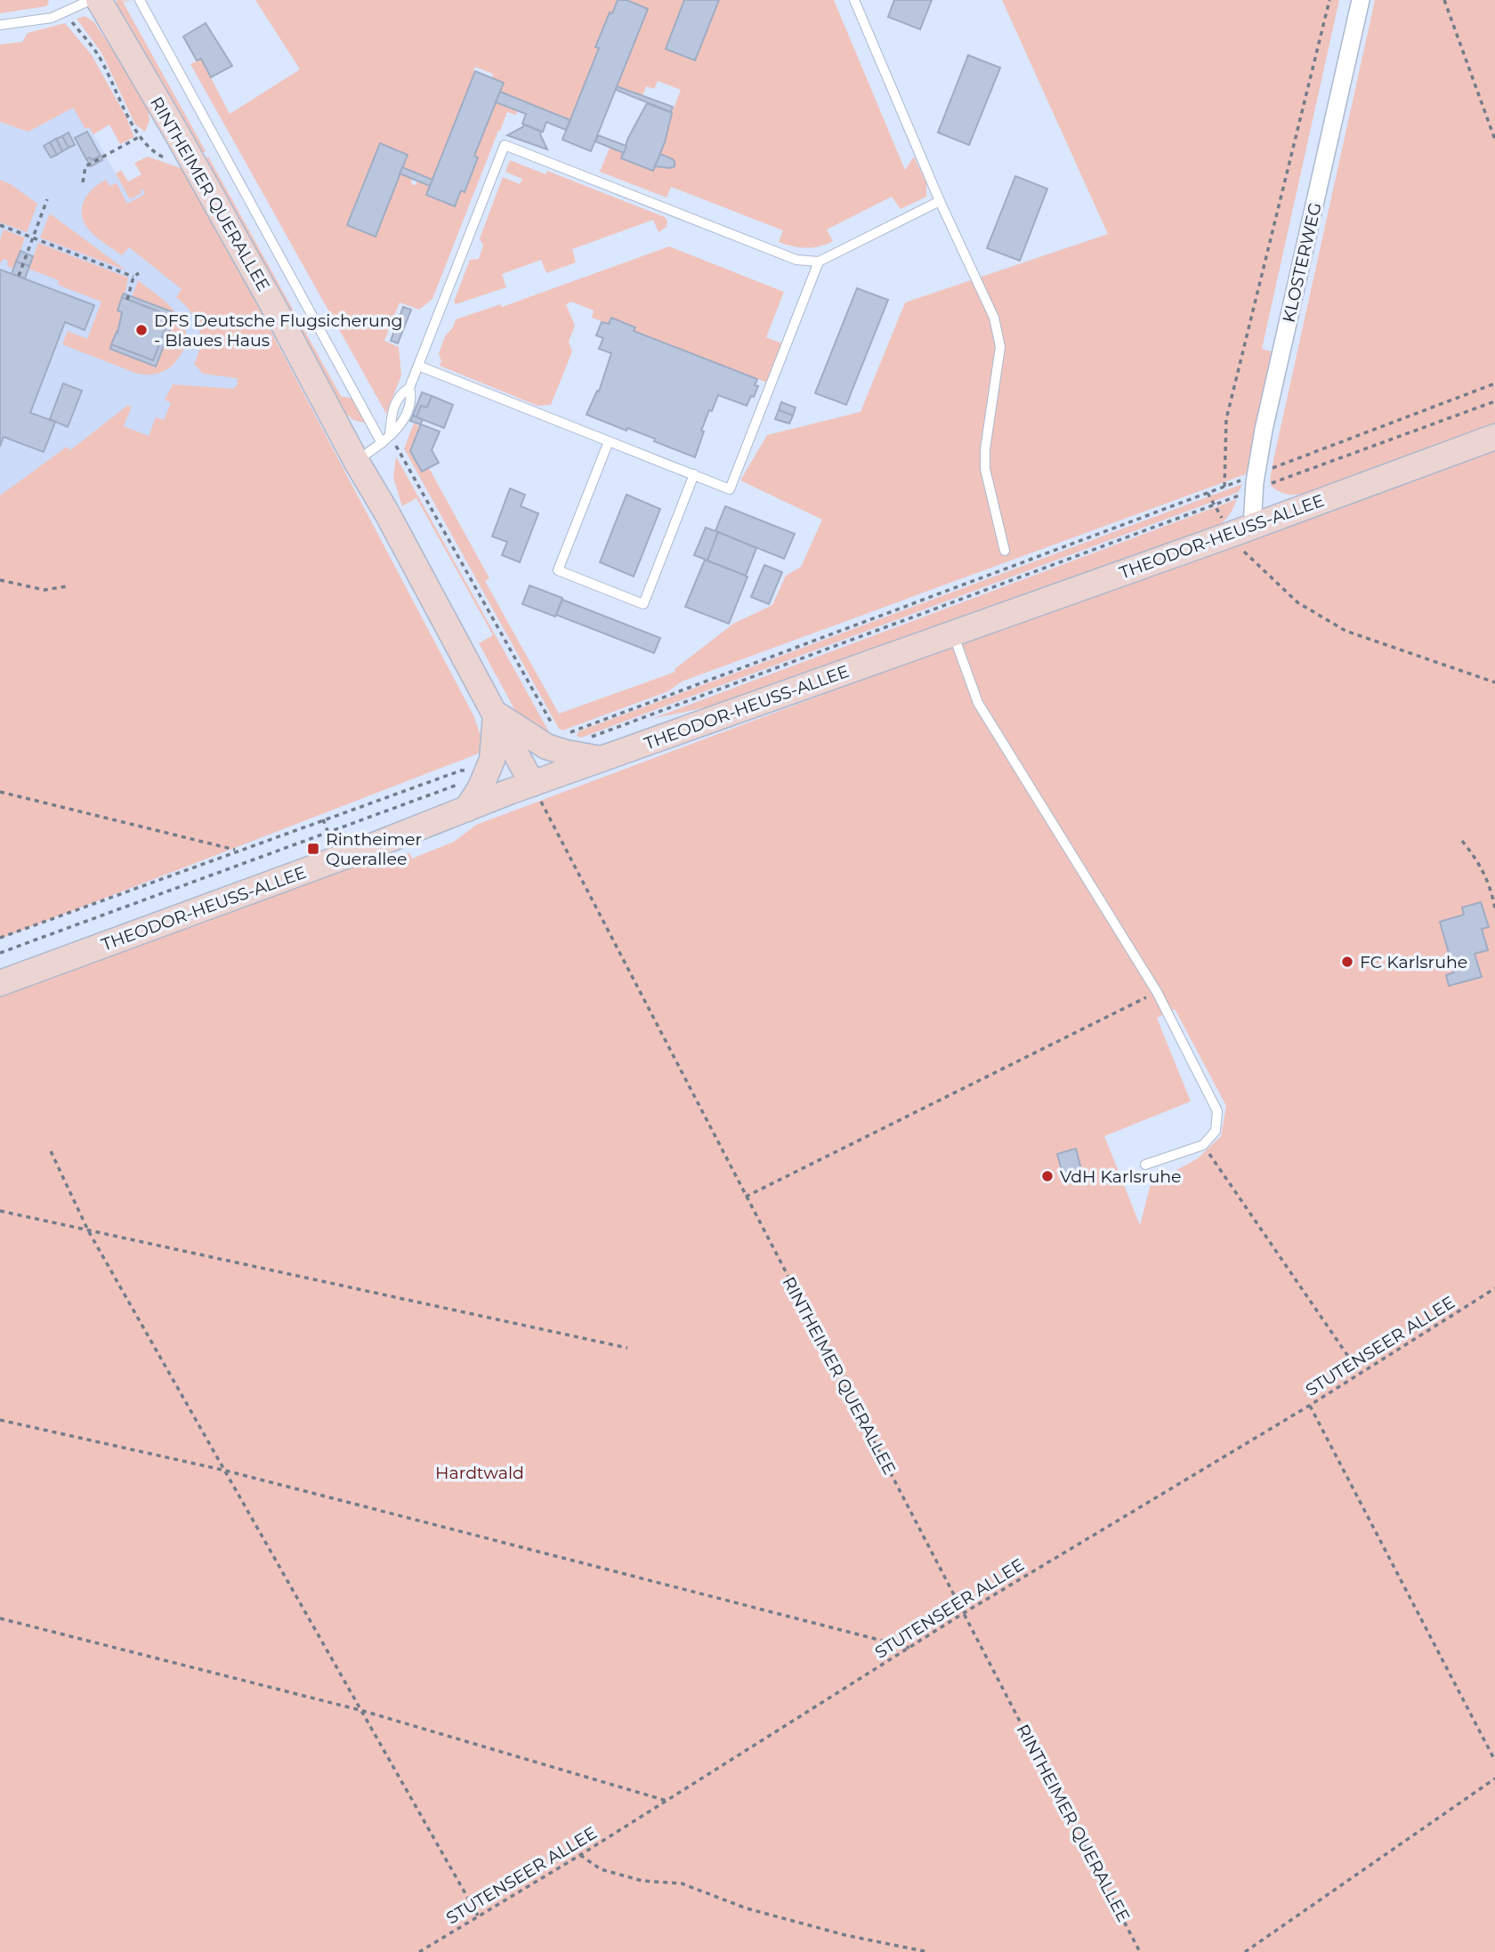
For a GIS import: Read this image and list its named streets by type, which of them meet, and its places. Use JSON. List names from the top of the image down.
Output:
{
  "streets": {
    "main road": ["RINTHEIMER QUERALLEE", "THEODOR-HEUSS-ALLEE"],
    "street": ["KLOSTERWEG"],
    "path": ["STUTENSEER ALLEE"]
  },
  "crossings": [
    ["RINTHEIMER QUERALLEE", "THEODOR-HEUSS-ALLEE"],
    ["RINTHEIMER QUERALLEE", "STUTENSEER ALLEE"],
    ["KLOSTERWEG", "THEODOR-HEUSS-ALLEE"]
  ],
  "parks": ["Hardtwald"],
  "places": {
    "other": ["DFS Deutsche Flugsicherung - Blaues Haus", "FC Karlsruhe", "VdH Karlsruhe"],
    "transit": ["Rintheimer Querallee"]
  }
}
